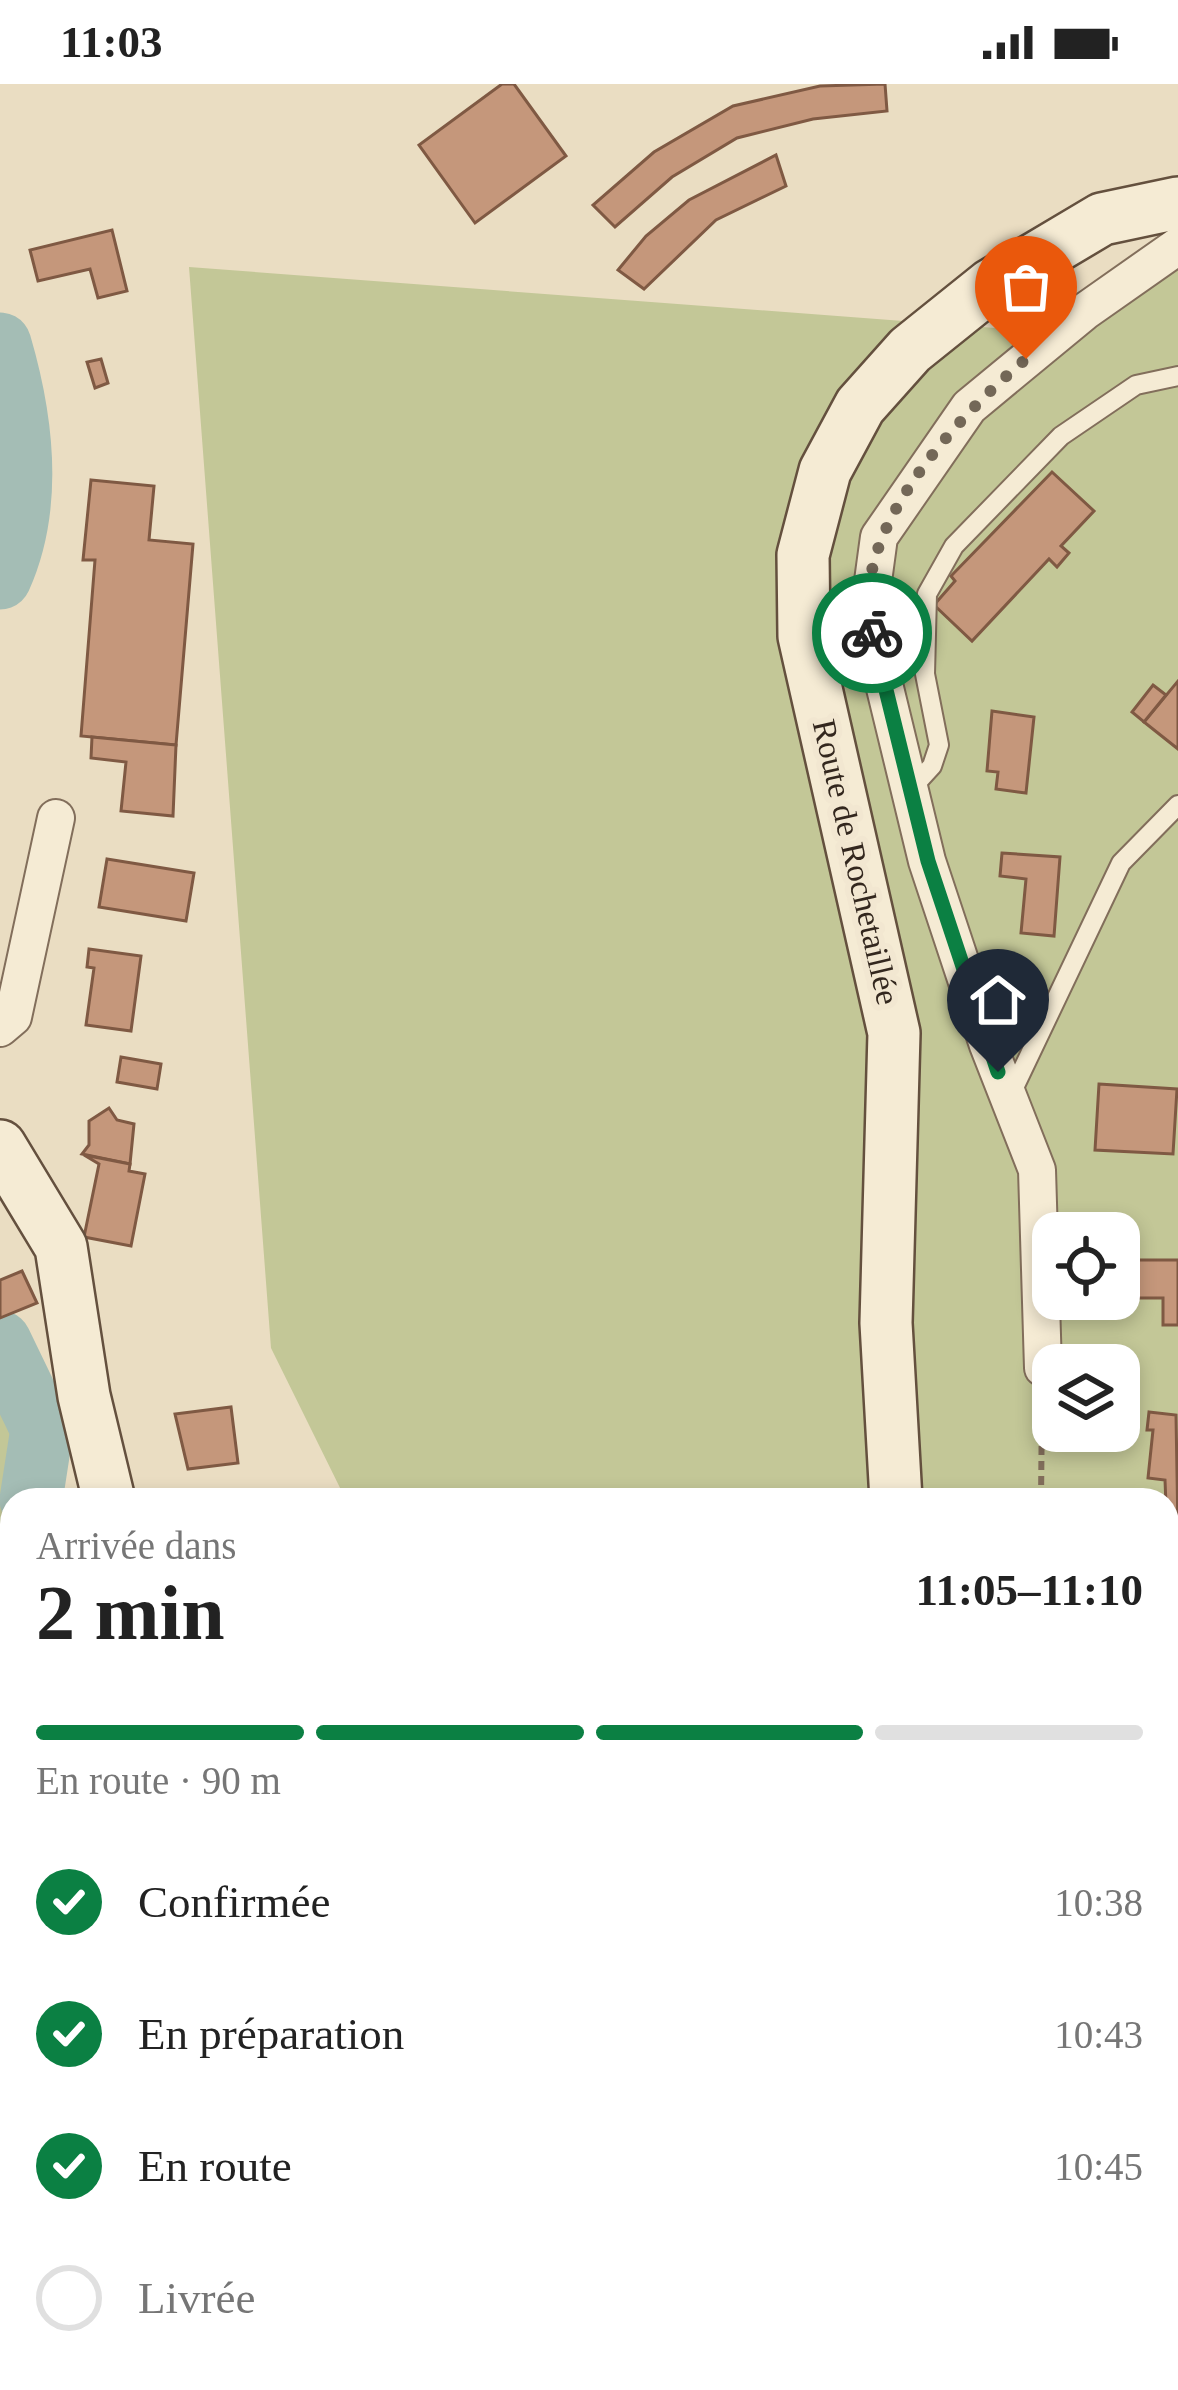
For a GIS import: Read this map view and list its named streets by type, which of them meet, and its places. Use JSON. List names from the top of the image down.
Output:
{
  "streets": {
    "main road": ["Route de Rochetaillée"]
  },
  "page": {
    "status": "11:03",
    "heading": ["2 min", "Arrivée dans", "11:05–11:10"],
    "bar": "En route · 90 m",
    "list": [
      ["Confirmée", "10:38"],
      ["En préparation", "10:43"],
      ["En route", "10:45"],
      "Livrée"
    ]
  }
}
